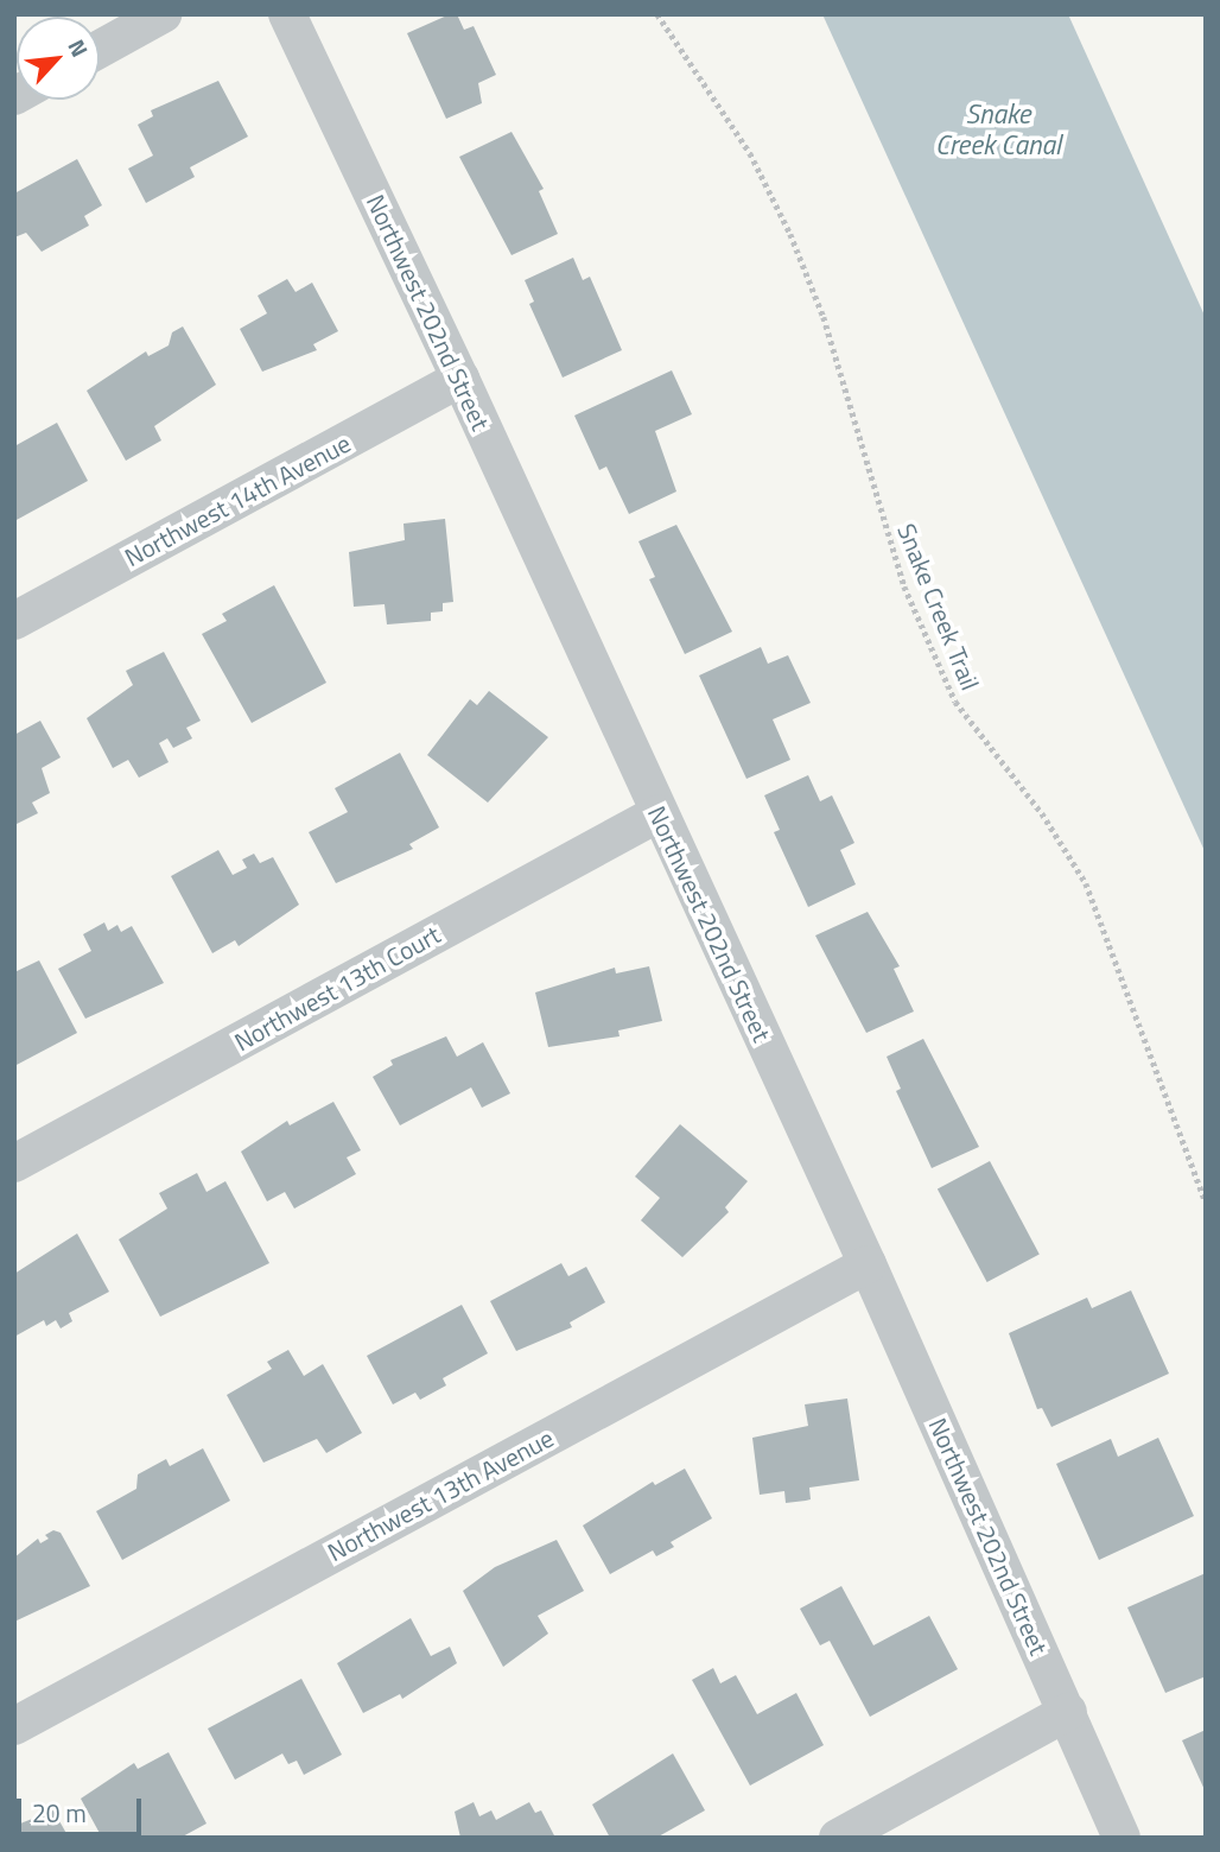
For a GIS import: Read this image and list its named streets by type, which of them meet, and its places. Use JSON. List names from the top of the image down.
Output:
{
  "streets": {
    "street": [
      "Northwest 202nd Street",
      "Northwest 14th Avenue",
      "Northwest 13th Court",
      "Northwest 13th Avenue"
    ],
    "path": ["Snake Creek Trail"]
  },
  "crossings": [
    ["Northwest 202nd Street", "Northwest 14th Avenue"],
    ["Northwest 202nd Street", "Northwest 13th Court"],
    ["Northwest 202nd Street", "Northwest 13th Avenue"]
  ],
  "water": ["Snake Creek Canal"],
  "scale_bar": "20 m",
  "north": "top right"
}
